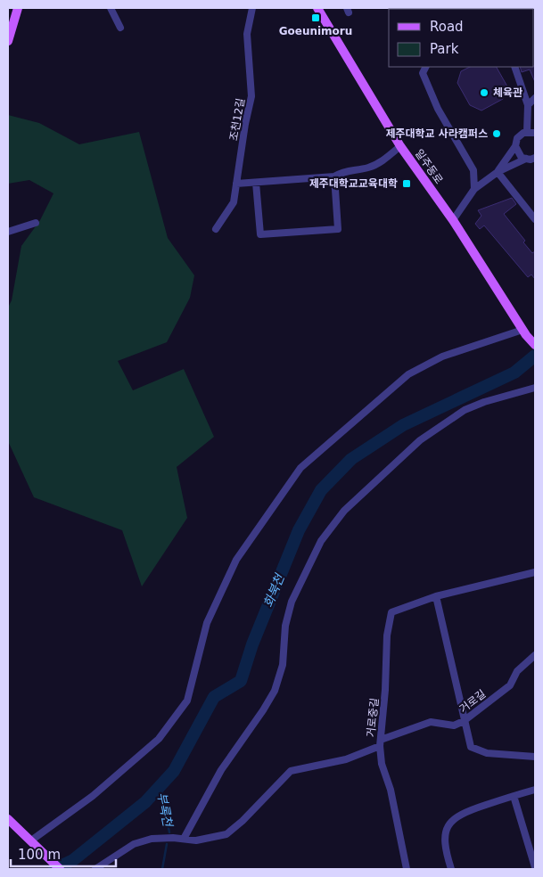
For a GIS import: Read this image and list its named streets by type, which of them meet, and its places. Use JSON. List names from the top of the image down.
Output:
{
  "streets": {
    "main road": ["일주동로"],
    "street": ["조천12길", "거로길", "거로중길"]
  },
  "crossings": [
    ["거로길", "거로중길"]
  ],
  "water": ["화북천", "부록천"],
  "places": {
    "transit": ["Goeunimoru", "제주대학교교육대학"],
    "other": ["체육관", "제주대학교 사라캠퍼스"]
  },
  "legend": ["Road", "Park"],
  "scale_bar": "100 m"
}
